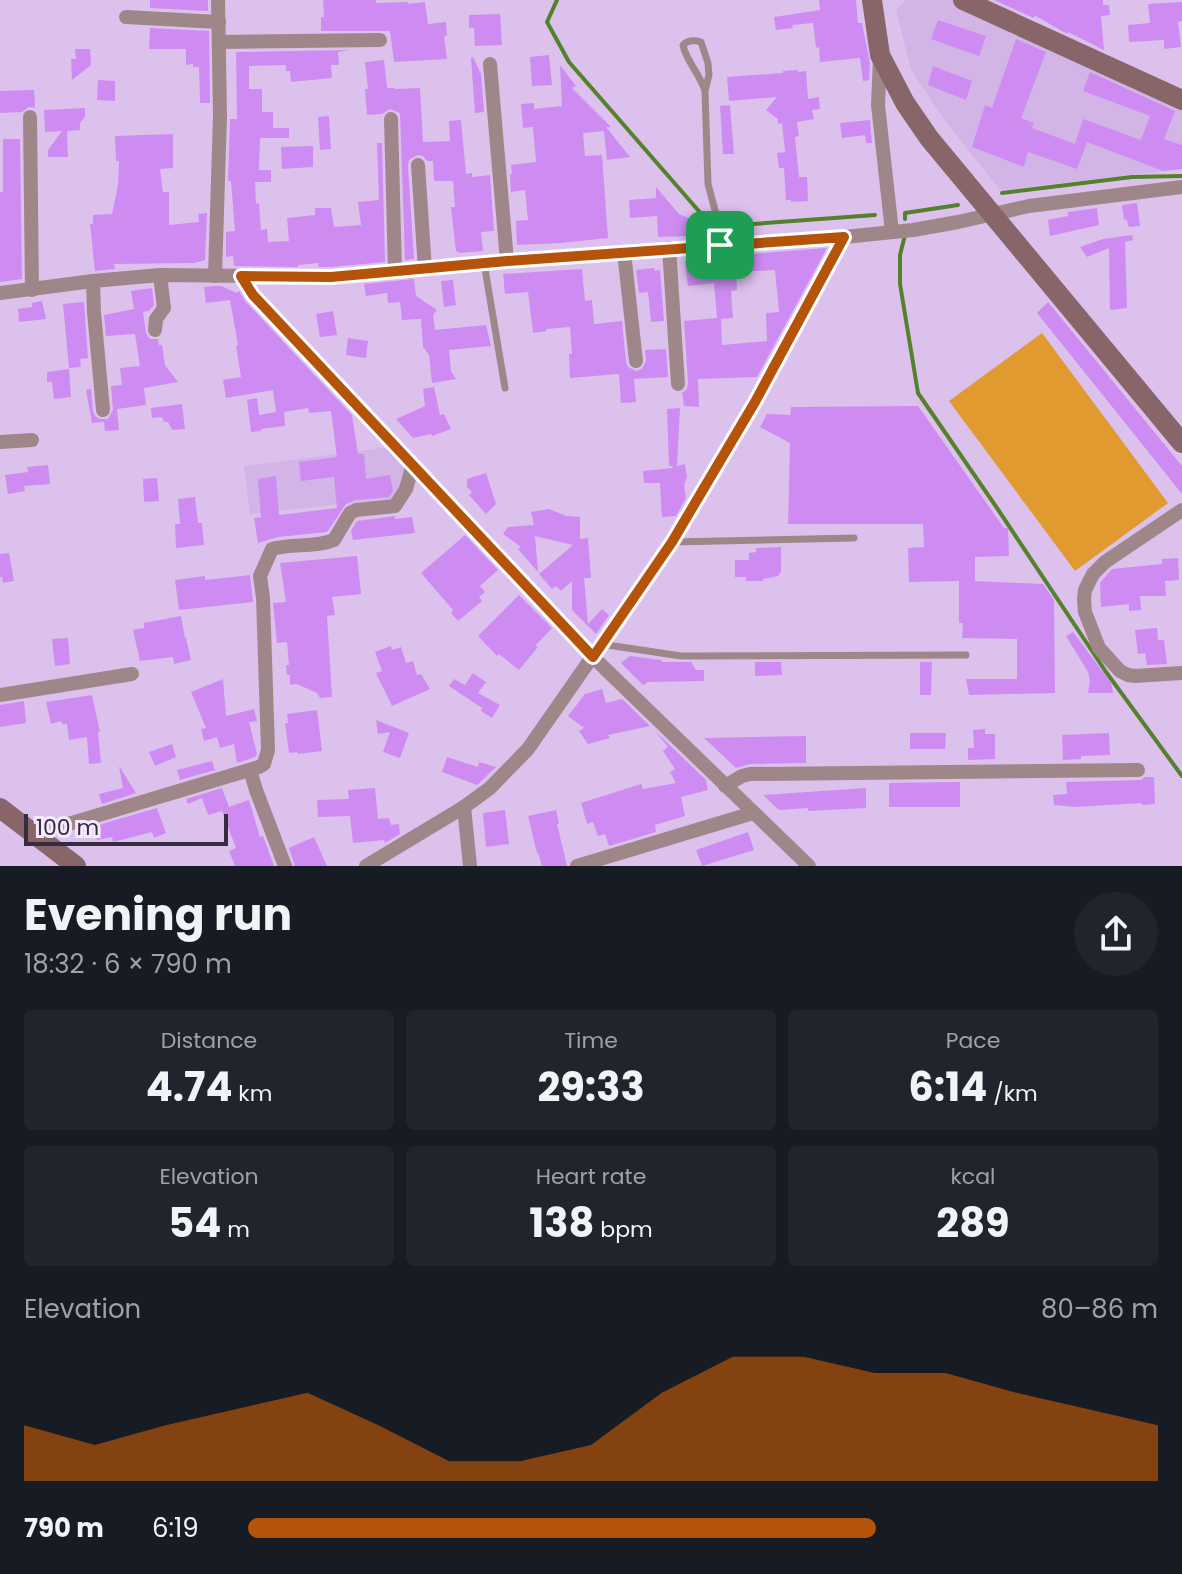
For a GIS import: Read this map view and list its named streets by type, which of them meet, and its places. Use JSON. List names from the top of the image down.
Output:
{
  "scale_bar": "100 m",
  "page": {
    "scale": "100 m",
    "heading": ["Evening run", "18:32 · 6 × 790 m"],
    "stats": [
      ["Distance", "4.74 km"],
      ["Time", "29:33"],
      ["Pace", "6:14 /km"],
      ["Elevation", "54 m"],
      ["Heart rate", "138 bpm"],
      ["kcal", "289"]
    ],
    "chart": ["Elevation", "80–86 m"],
    "list": [
      {
        "name": "790 m",
        "note": "6:19"
      }
    ]
  }
}
